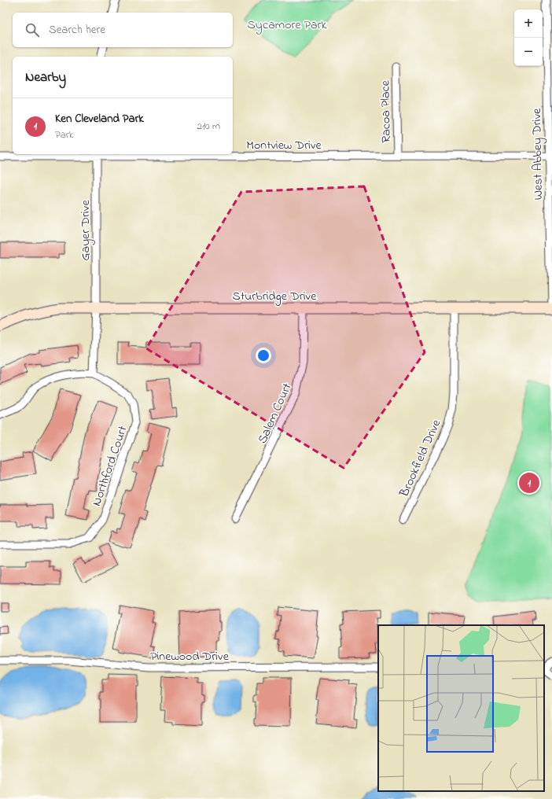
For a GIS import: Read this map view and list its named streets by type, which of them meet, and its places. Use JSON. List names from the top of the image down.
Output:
{
  "streets": {
    "street": [
      "Racoa Place",
      "Montview Drive",
      "West Abbey Drive",
      "Gayer Drive",
      "Sturbridge Drive",
      "Salem Court",
      "Brookfield Drive",
      "Northford Court",
      "Pinewood Drive"
    ]
  },
  "crossings": [
    ["Racoa Place", "Montview Drive"],
    ["Montview Drive", "West Abbey Drive"],
    ["Montview Drive", "Gayer Drive"],
    ["West Abbey Drive", "Sturbridge Drive"],
    ["Gayer Drive", "Sturbridge Drive"],
    ["Sturbridge Drive", "Salem Court"],
    ["Sturbridge Drive", "Brookfield Drive"]
  ],
  "parks": ["Sycamore Park"],
  "page": {
    "map_buttons": ["+", "−"],
    "search": "Search here",
    "heading": "Nearby",
    "list": [
      {
        "mark": "1",
        "name": "Ken Cleveland Park",
        "note": "Park",
        "value": "210 m"
      }
    ],
    "pins": "1"
  }
}
